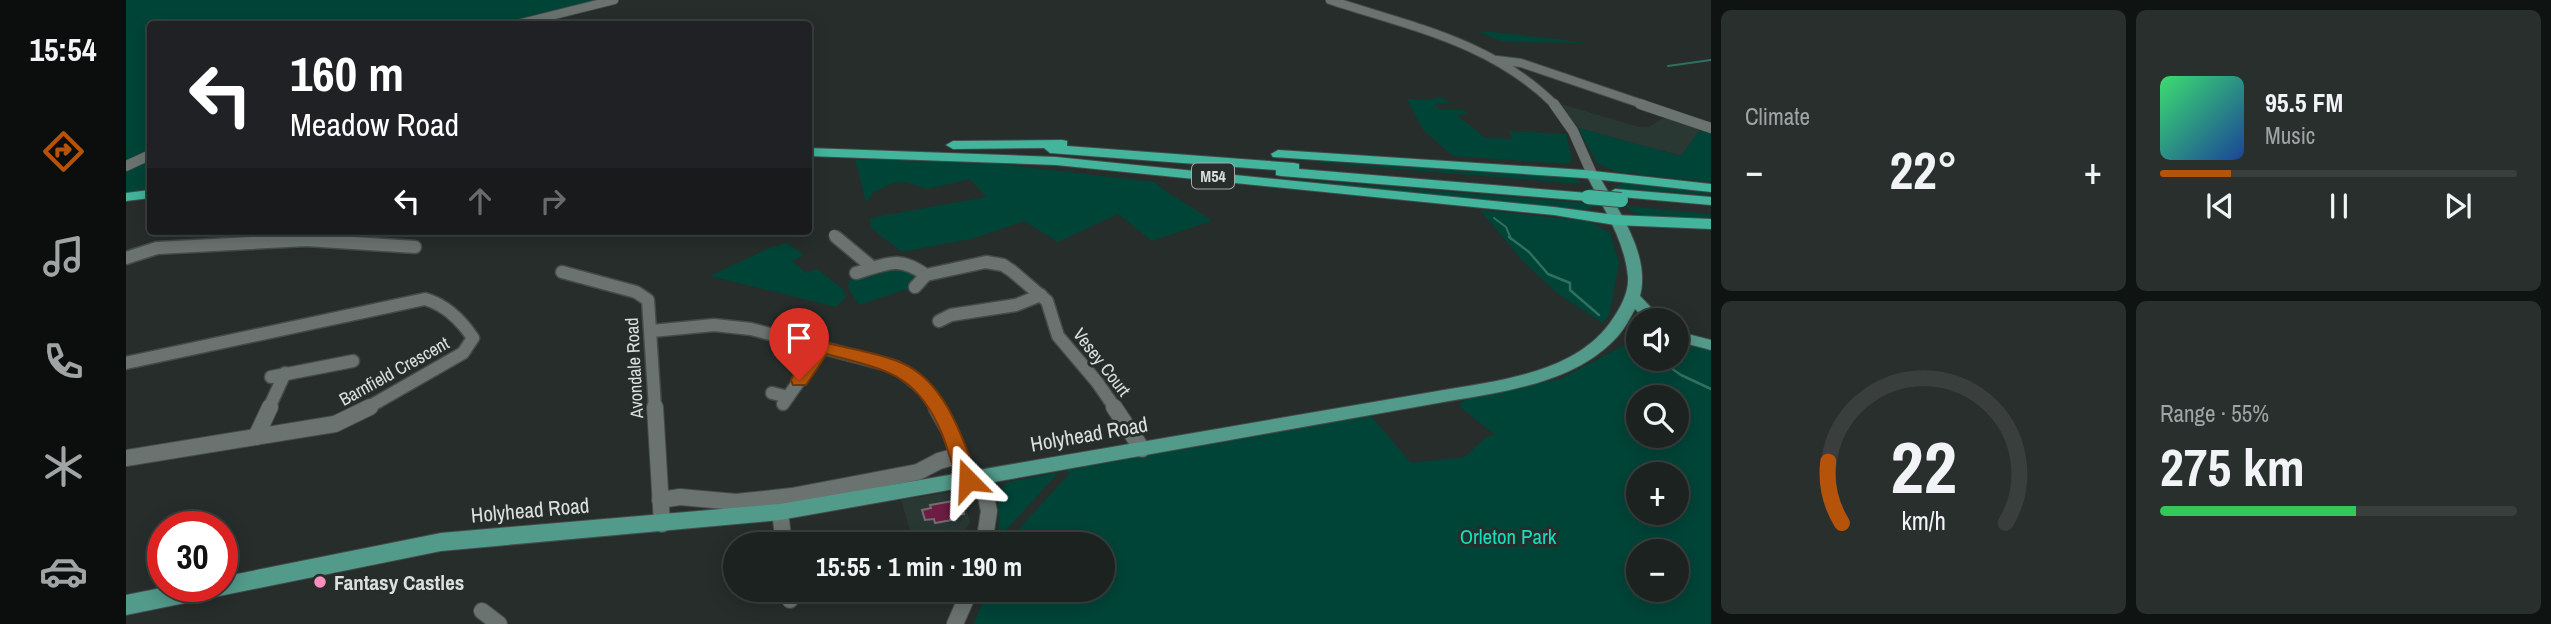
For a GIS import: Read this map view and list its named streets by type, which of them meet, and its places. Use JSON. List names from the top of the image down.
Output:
{
  "streets": {
    "highway": ["M54"],
    "main road": ["Holyhead Road"],
    "street": ["Vesey Court", "Avondale Road", "Barnfield Crescent"]
  },
  "crossings": [
    ["M54", "Holyhead Road"],
    ["Vesey Court", "Holyhead Road"],
    ["Avondale Road", "Holyhead Road"]
  ],
  "parks": ["Orleton Park"],
  "places": ["Fantasy Castles"],
  "page": {
    "tabs": "15:54",
    "tile": [
      "Climate",
      ["Range · 55%", "275 km"]
    ],
    "turn": ["160 m", "Meadow Road"],
    "song": ["95.5 FM", "Music"],
    "heat": ["−", "22°", "+"],
    "map_buttons": ["+", "−"],
    "limit": "30",
    "trip": "15:55 · 1 min · 190 m",
    "gauge": ["22", "km/h"]
  }
}
